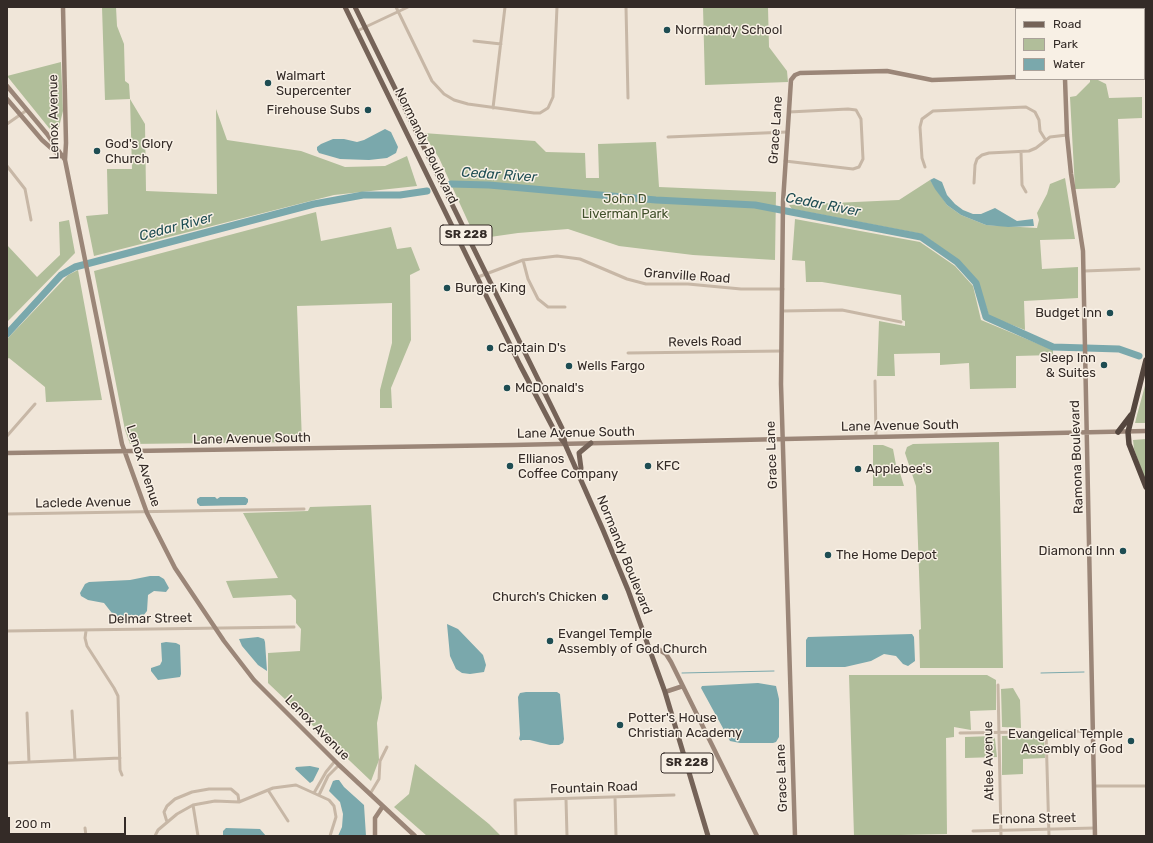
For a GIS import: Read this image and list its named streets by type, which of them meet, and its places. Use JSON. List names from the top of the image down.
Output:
{
  "streets": {
    "main road": ["Normandy Boulevard", "SR 228"],
    "street": [
      "Lenox Avenue",
      "Grace Lane",
      "Granville Road",
      "Revels Road",
      "Lane Avenue South",
      "Ramona Boulevard",
      "Laclede Avenue",
      "Delmar Street",
      "Atlee Avenue",
      "Fountain Road",
      "Ernona Street"
    ]
  },
  "crossings": [
    ["Lenox Avenue", "Lane Avenue South"],
    ["Lenox Avenue", "Laclede Avenue"],
    ["Lenox Avenue", "Delmar Street"],
    ["Grace Lane", "Granville Road"],
    ["Grace Lane", "Revels Road"],
    ["Grace Lane", "Lane Avenue South"],
    ["Normandy Boulevard", "Granville Road"],
    ["Normandy Boulevard", "Lane Avenue South"],
    ["Lane Avenue South", "Ramona Boulevard"],
    ["Ramona Boulevard", "Ernona Street"],
    ["Atlee Avenue", "Ernona Street"]
  ],
  "water": ["Cedar River"],
  "parks": ["John D Liverman Park"],
  "places": [
    "Normandy School",
    "Walmart Supercenter",
    "Firehouse Subs",
    "God's Glory Church",
    "Burger King",
    "Budget Inn",
    "Captain D's",
    "Sleep Inn & Suites",
    "Wells Fargo",
    "McDonald's",
    "Ellianos Coffee Company",
    "KFC",
    "Applebee's",
    "Diamond Inn",
    "The Home Depot",
    "Church's Chicken",
    "Evangel Temple Assembly of God Church",
    "Potter's House Christian Academy",
    "Evangelical Temple Assembly of God"
  ],
  "legend": ["Road", "Park", "Water"],
  "scale_bar": "200 m"
}
